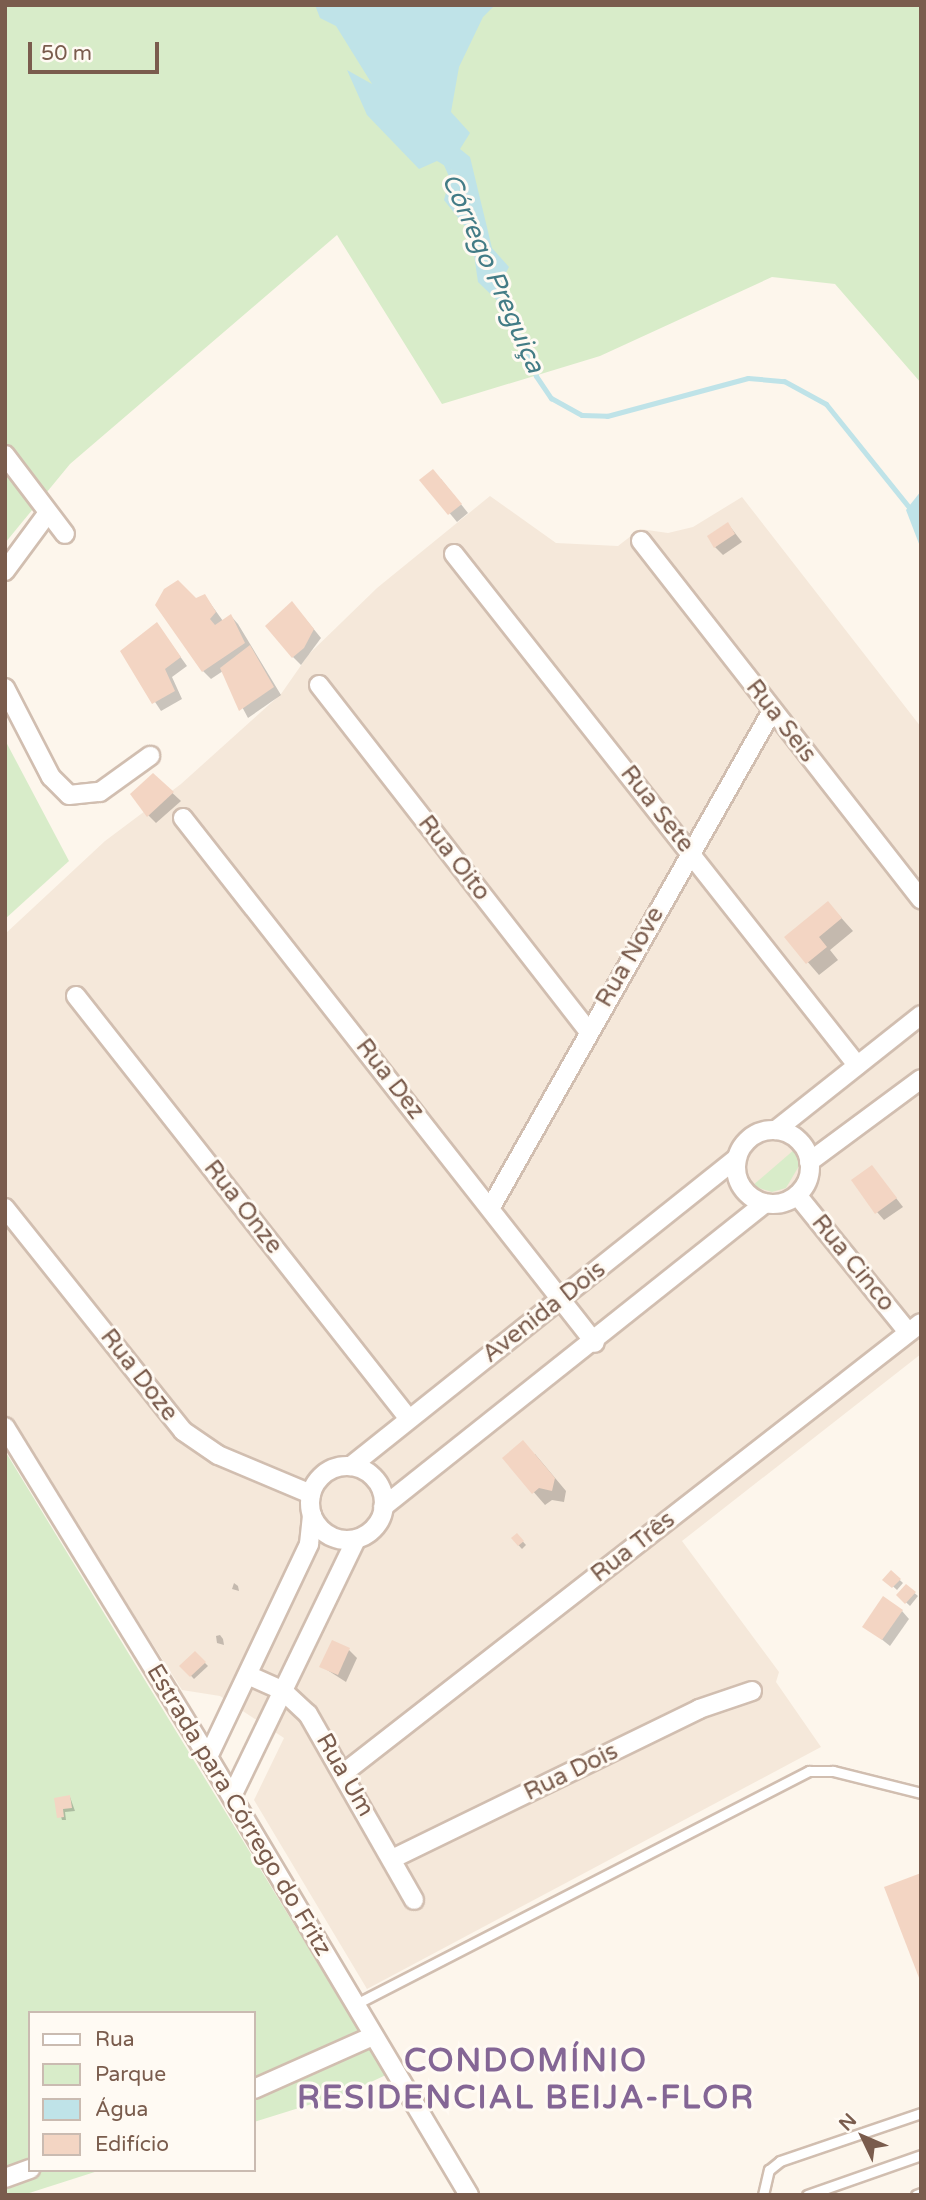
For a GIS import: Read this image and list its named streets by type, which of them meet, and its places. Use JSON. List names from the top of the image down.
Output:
{
  "streets": {
    "street": [
      "Rua Seis",
      "Rua Sete",
      "Rua Oito",
      "Rua Nove",
      "Rua Dez",
      "Rua Onze",
      "Rua Cinco",
      "Avenida Dois",
      "Rua Doze",
      "Rua Três",
      "Rua Dois",
      "Rua Um",
      "Estrada para Córrego do Fritz"
    ]
  },
  "crossings": [
    ["Rua Seis", "Rua Nove"],
    ["Rua Sete", "Rua Nove"],
    ["Rua Sete", "Avenida Dois"],
    ["Rua Oito", "Rua Nove"],
    ["Rua Nove", "Rua Dez"],
    ["Rua Dez", "Avenida Dois"],
    ["Rua Onze", "Avenida Dois"],
    ["Rua Cinco", "Avenida Dois"],
    ["Rua Cinco", "Rua Três"],
    ["Avenida Dois", "Rua Doze"],
    ["Rua Três", "Rua Um"],
    ["Rua Dois", "Rua Um"]
  ],
  "districts": ["CONDOMÍNIO RESIDENCIAL BEIJA-FLOR"],
  "water": ["Córrego Preguiça"],
  "legend": [
    "Rua",
    "Parque",
    "Água",
    "Edifício"
  ],
  "scale_bar": "50 m",
  "north": "top left"
}
